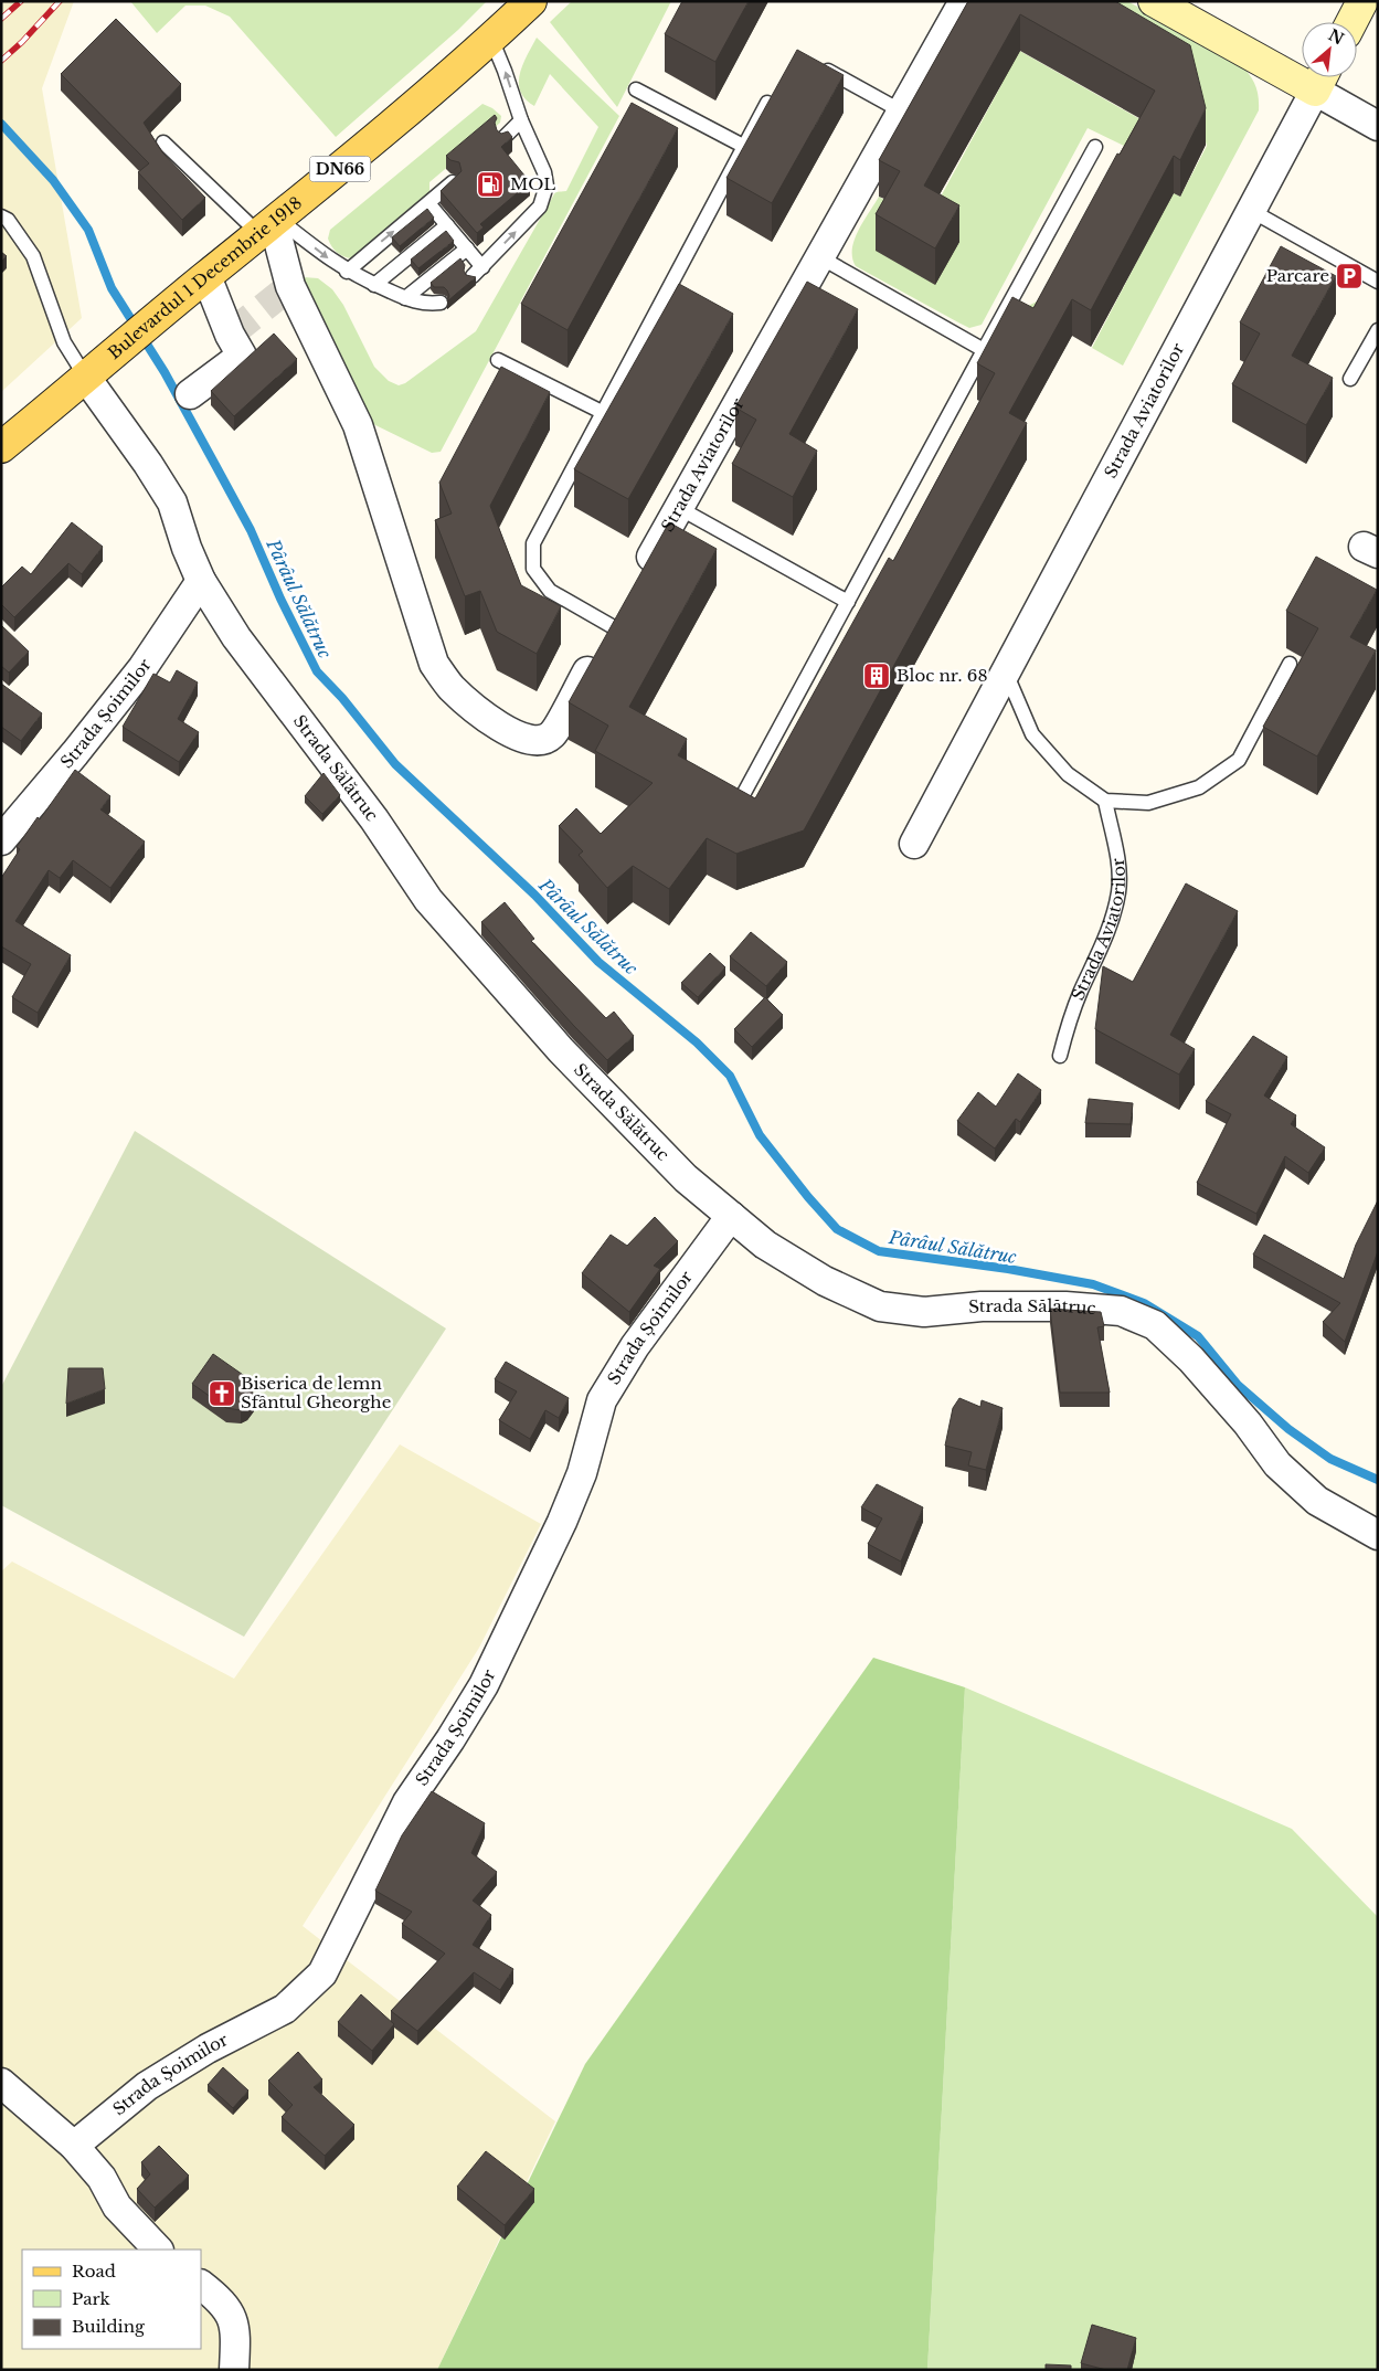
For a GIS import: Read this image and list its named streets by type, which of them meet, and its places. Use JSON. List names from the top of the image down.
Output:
{
  "streets": {
    "main road": ["DN66", "Bulevardul 1 Decembrie 1918"],
    "street": ["Strada Aviatorilor", "Strada Șoimilor", "Strada Sălătruc"]
  },
  "crossings": [
    ["DN66", "Bulevardul 1 Decembrie 1918"],
    ["DN66", "Strada Sălătruc"],
    ["Bulevardul 1 Decembrie 1918", "Strada Sălătruc"],
    ["Strada Șoimilor", "Strada Sălătruc"]
  ],
  "water": ["Pârâul Sălătruc"],
  "places": {
    "fuel station": ["MOL"],
    "parking": ["Parcare"],
    "building": ["Bloc nr. 68"],
    "church": ["Biserica de lemn Sfântul Gheorghe"]
  },
  "legend": ["Road", "Park", "Building"],
  "north": "top right"
}
